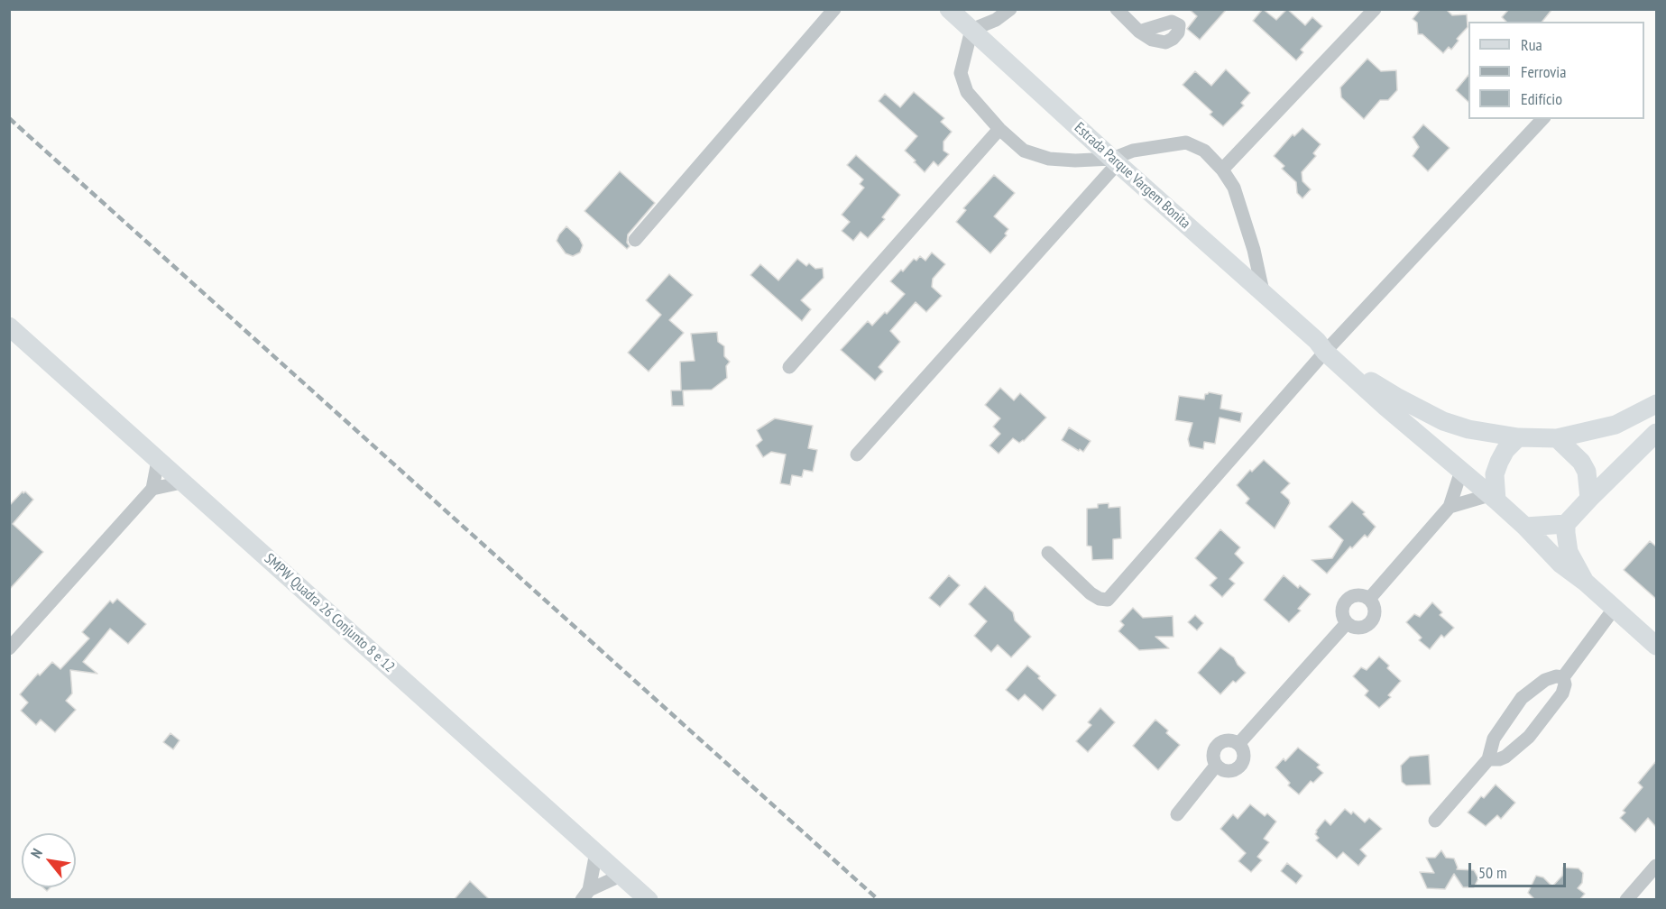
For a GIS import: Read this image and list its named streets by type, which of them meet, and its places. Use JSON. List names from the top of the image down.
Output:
{
  "streets": {
    "main road": ["Estrada Parque Vargem Bonita", "SMPW Quadra 26 Conjunto 8 e 12"]
  },
  "legend": ["Rua", "Ferrovia", "Edifício"],
  "scale_bar": "50 m",
  "north": "top left"
}
